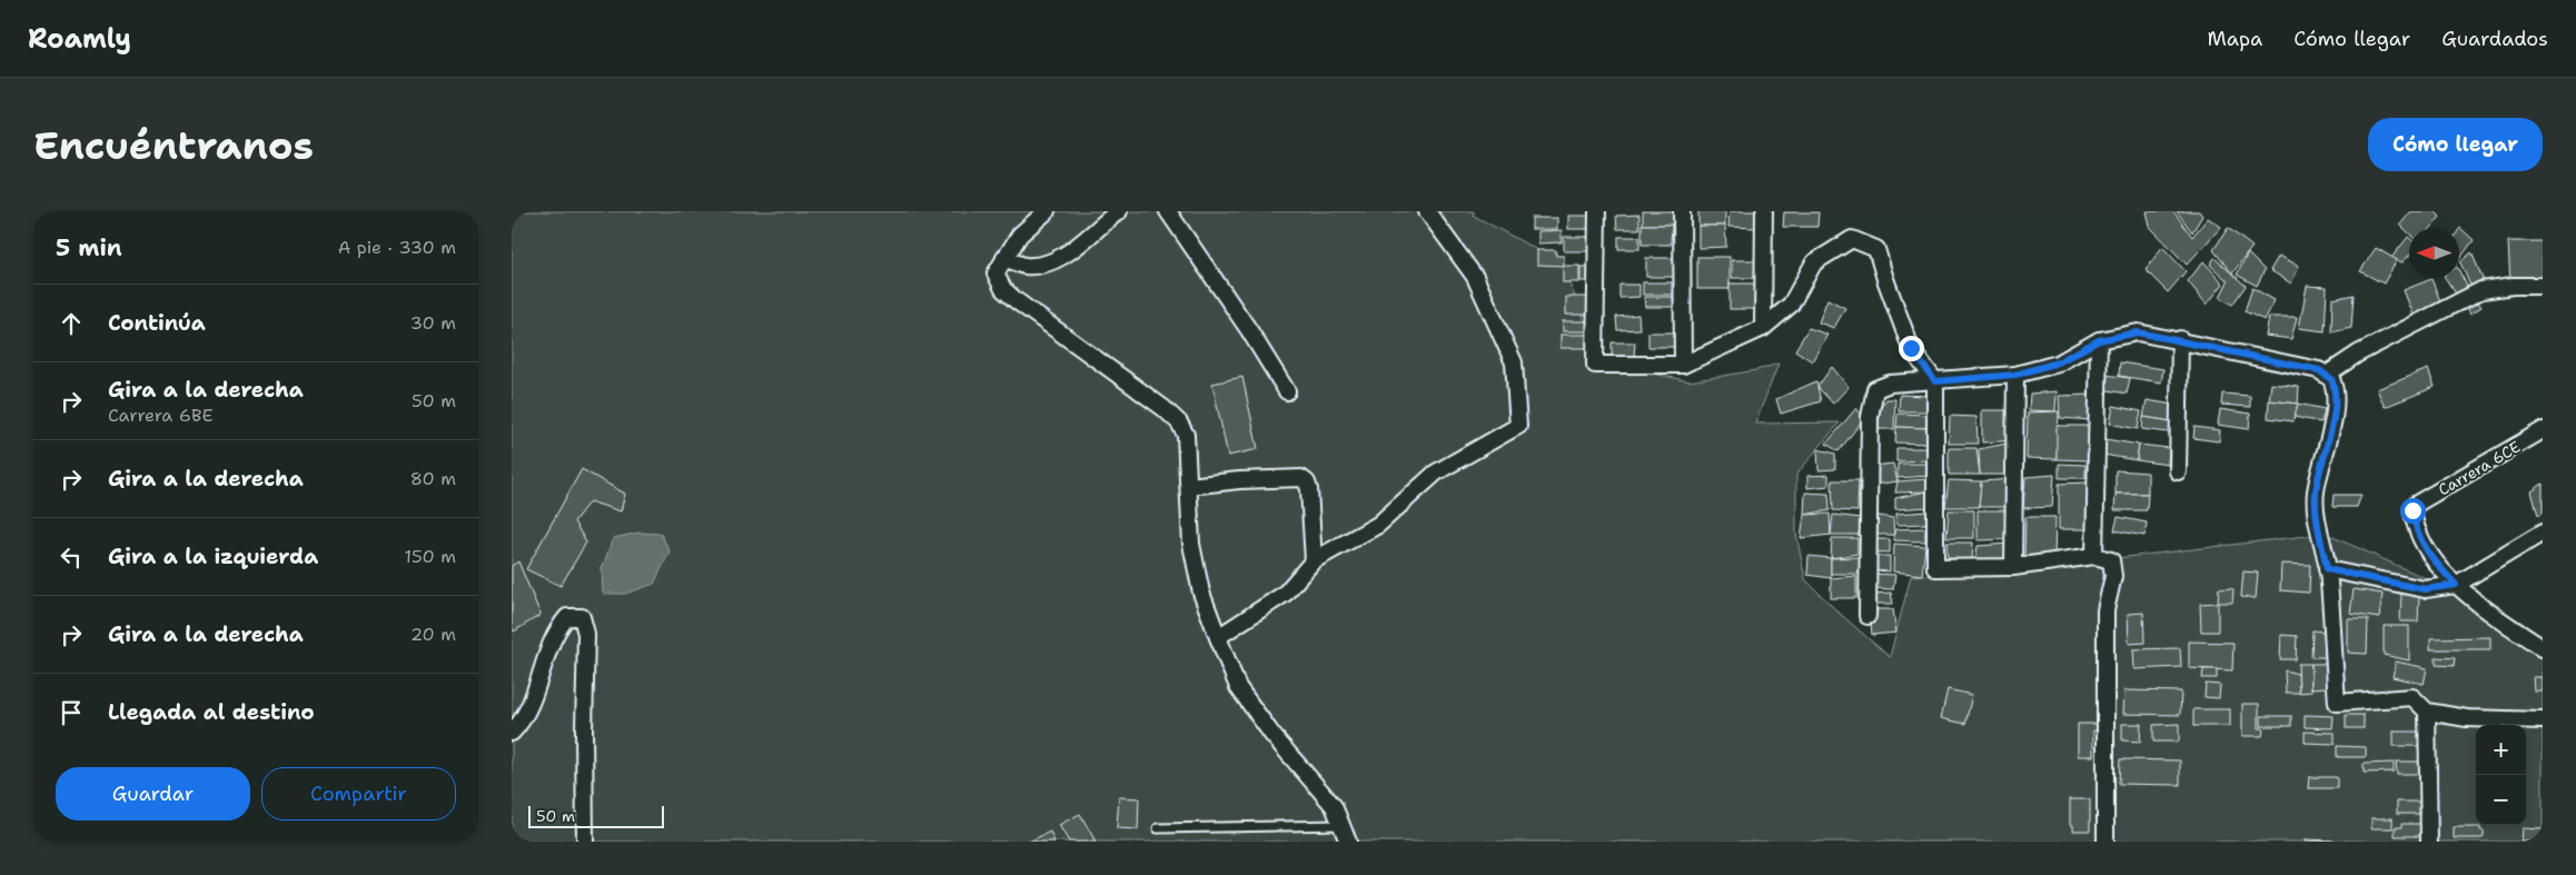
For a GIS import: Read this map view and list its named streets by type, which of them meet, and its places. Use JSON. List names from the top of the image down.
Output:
{
  "streets": {
    "street": ["Carrera 6CE"]
  },
  "scale_bar": "50 m",
  "north": "left",
  "page": {
    "header": "Roamly",
    "nav": ["Mapa", "Cómo llegar", "Guardados"],
    "buttons": [
      "Cómo llegar",
      ["Guardar", "Compartir"]
    ],
    "title": "Encuéntranos",
    "heading": ["5 min", "A pie · 330 m"],
    "list": [
      ["Continúa", "30 m"],
      ["Gira a la derecha", "Carrera 6BE", "50 m"],
      ["Gira a la derecha", "80 m"],
      ["Gira a la izquierda", "150 m"],
      ["Gira a la derecha", "20 m"],
      "Llegada al destino"
    ],
    "map_buttons": ["+", "−"],
    "scale": "50 m"
  }
}
